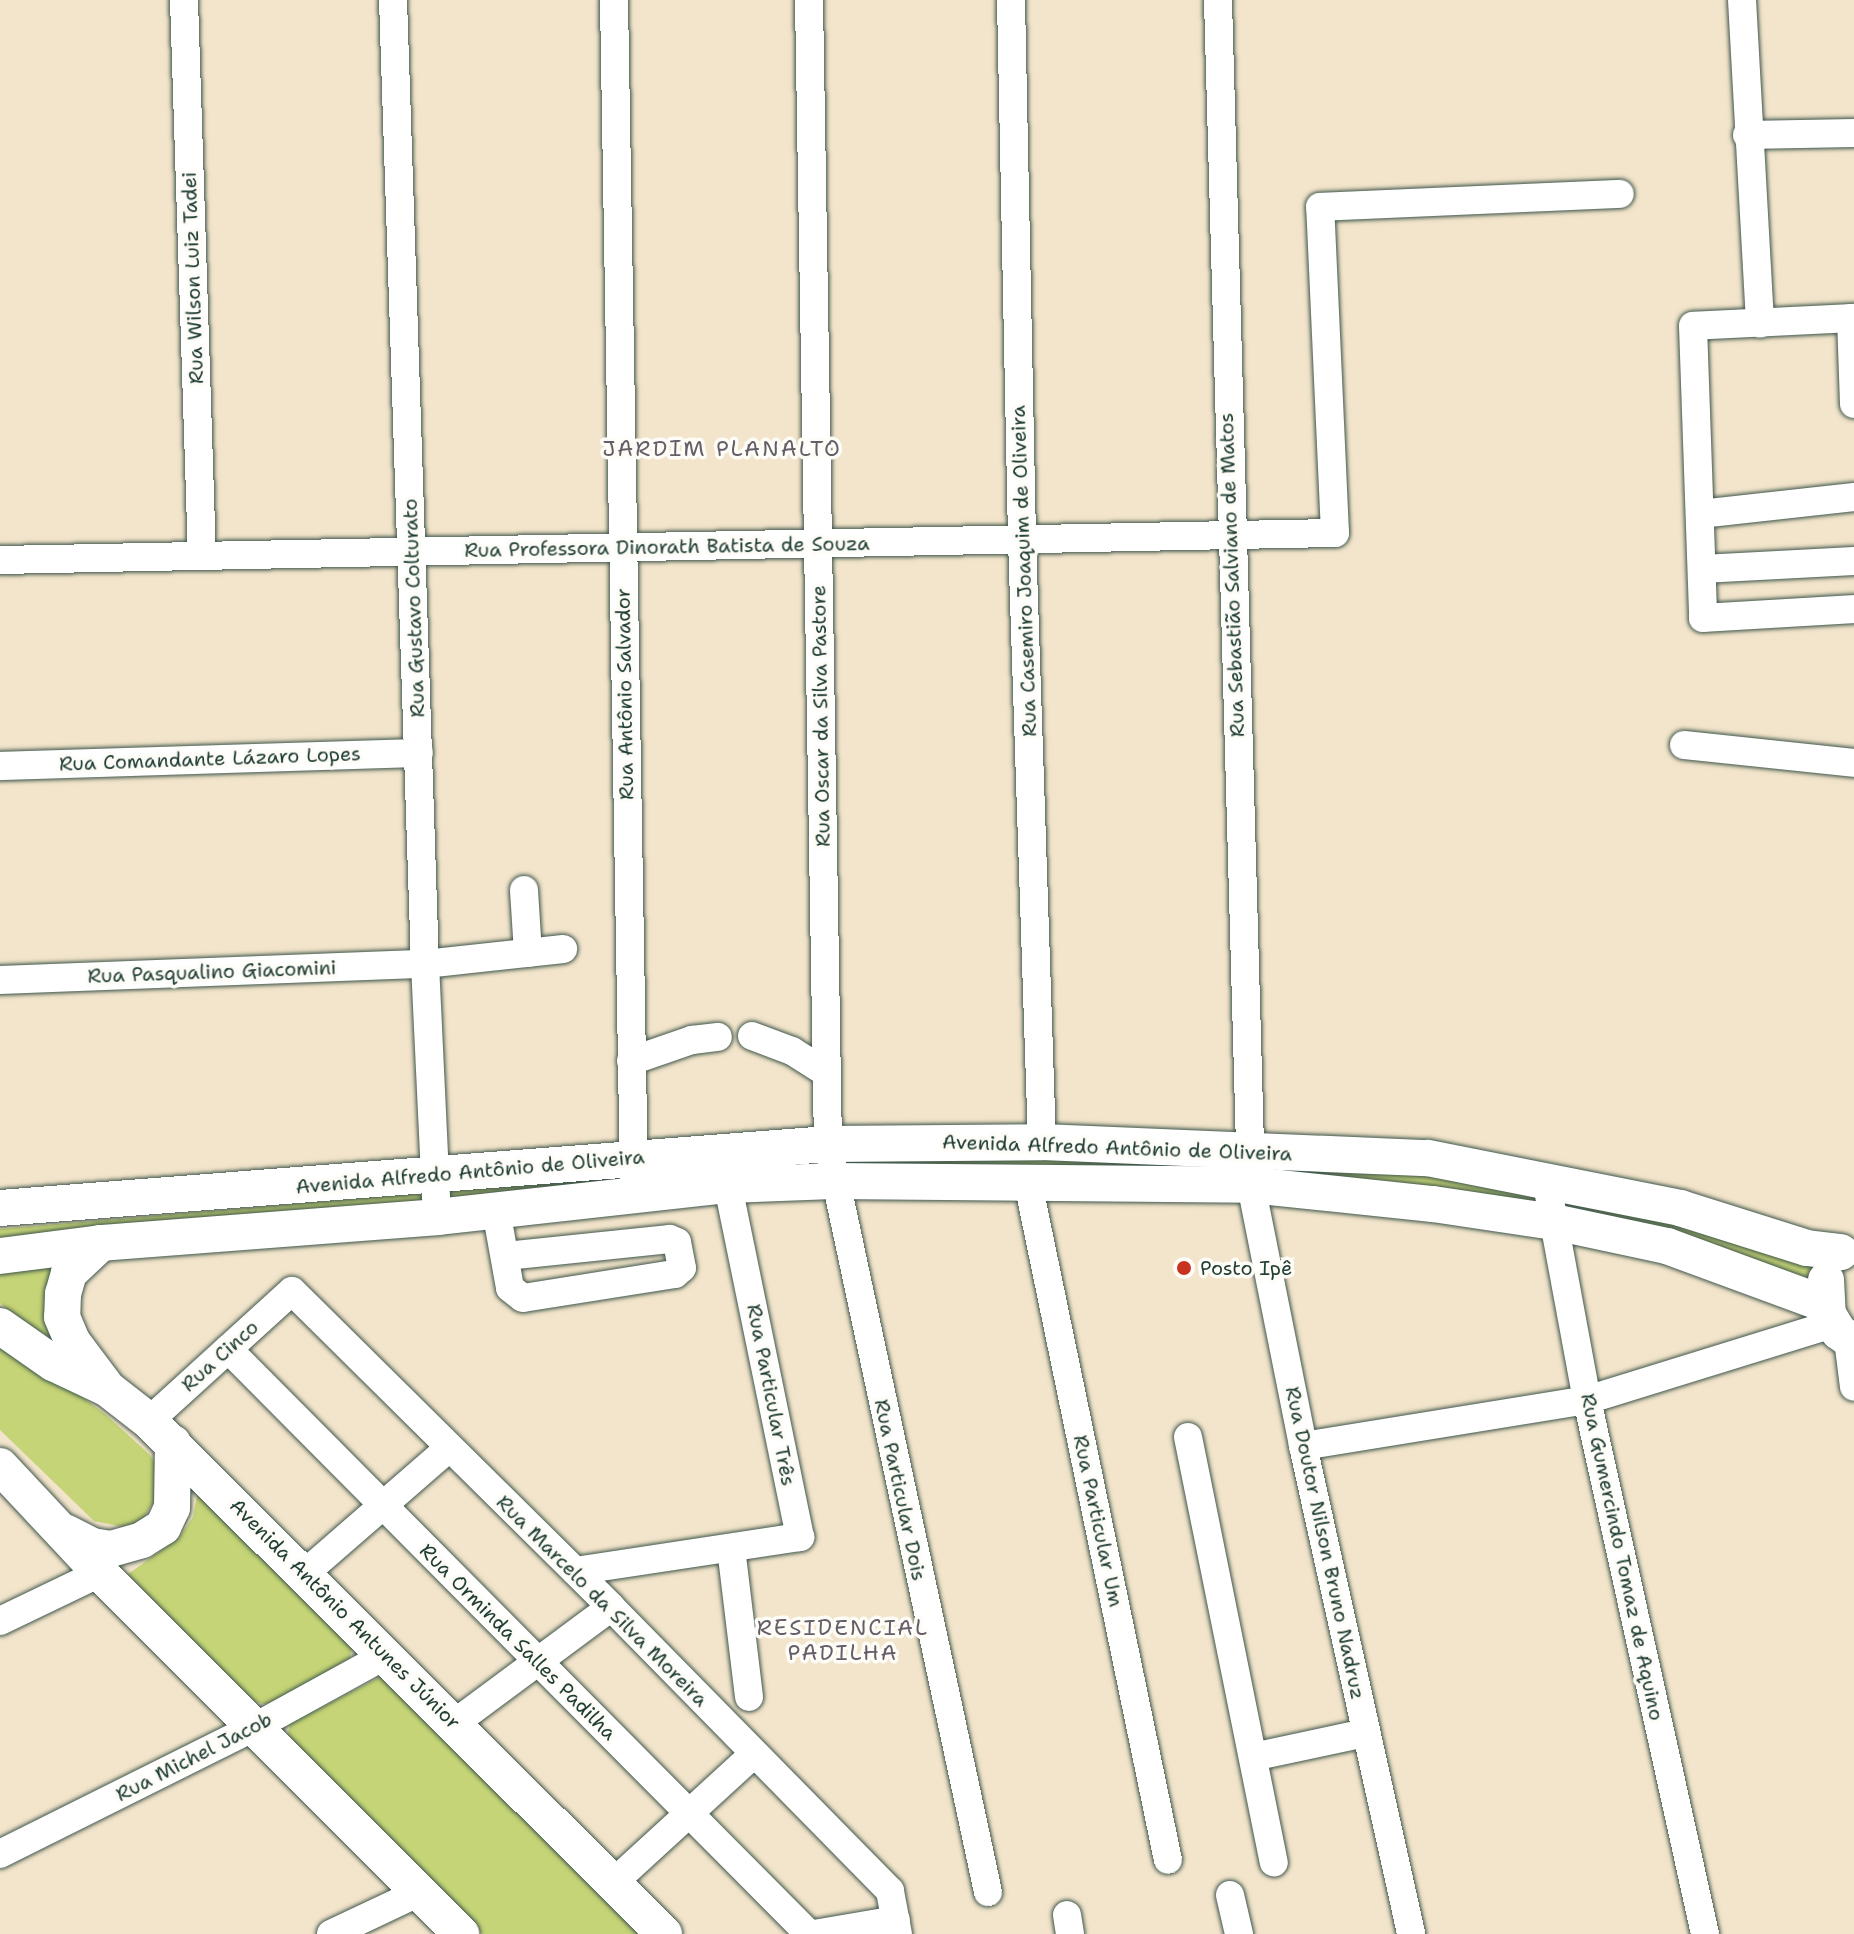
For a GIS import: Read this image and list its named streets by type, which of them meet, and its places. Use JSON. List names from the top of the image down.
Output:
{
  "streets": {
    "main road": ["Avenida Alfredo Antônio de Oliveira", "Avenida Antônio Antunes Júnior"],
    "street": [
      "Rua Wilson Luiz Tadei",
      "Rua Professora Dinorath Batista de Souza",
      "Rua Casemiro Joaquim de Oliveira",
      "Rua Sebastião Salviano de Matos",
      "Rua Gustavo Colturato",
      "Rua Antônio Salvador",
      "Rua Oscar da Silva Pastore",
      "Rua Comandante Lázaro Lopes",
      "Rua Pasqualino Giacomini",
      "Rua Cinco",
      "Rua Particular Três",
      "Rua Particular Dois",
      "Rua Particular Um",
      "Rua Doutor Nilson Bruno Nadruz",
      "Rua Gumercindo Tomaz de Aquino",
      "Rua Marcelo da Silva Moreira",
      "Rua Orminda Salles Padilha",
      "Rua Michel Jacob"
    ]
  },
  "crossings": [
    ["Rua Wilson Luiz Tadei", "Rua Professora Dinorath Batista de Souza"],
    ["Rua Professora Dinorath Batista de Souza", "Rua Casemiro Joaquim de Oliveira"],
    ["Rua Professora Dinorath Batista de Souza", "Rua Sebastião Salviano de Matos"],
    ["Rua Professora Dinorath Batista de Souza", "Rua Gustavo Colturato"],
    ["Rua Professora Dinorath Batista de Souza", "Rua Antônio Salvador"],
    ["Rua Professora Dinorath Batista de Souza", "Rua Oscar da Silva Pastore"],
    ["Rua Casemiro Joaquim de Oliveira", "Avenida Alfredo Antônio de Oliveira"],
    ["Rua Sebastião Salviano de Matos", "Avenida Alfredo Antônio de Oliveira"],
    ["Rua Sebastião Salviano de Matos", "Rua Doutor Nilson Bruno Nadruz"],
    ["Rua Gustavo Colturato", "Rua Comandante Lázaro Lopes"],
    ["Rua Gustavo Colturato", "Rua Pasqualino Giacomini"],
    ["Rua Gustavo Colturato", "Avenida Alfredo Antônio de Oliveira"],
    ["Rua Antônio Salvador", "Avenida Alfredo Antônio de Oliveira"],
    ["Rua Oscar da Silva Pastore", "Avenida Alfredo Antônio de Oliveira"],
    ["Rua Oscar da Silva Pastore", "Rua Particular Dois"],
    ["Avenida Alfredo Antônio de Oliveira", "Rua Particular Três"],
    ["Avenida Alfredo Antônio de Oliveira", "Rua Particular Dois"],
    ["Avenida Alfredo Antônio de Oliveira", "Rua Particular Um"],
    ["Avenida Alfredo Antônio de Oliveira", "Rua Doutor Nilson Bruno Nadruz"],
    ["Avenida Alfredo Antônio de Oliveira", "Rua Gumercindo Tomaz de Aquino"],
    ["Rua Cinco", "Rua Marcelo da Silva Moreira"],
    ["Rua Cinco", "Avenida Antônio Antunes Júnior"],
    ["Rua Cinco", "Rua Orminda Salles Padilha"],
    ["Rua Particular Três", "Rua Marcelo da Silva Moreira"],
    ["Avenida Antônio Antunes Júnior", "Rua Michel Jacob"]
  ],
  "districts": ["JARDIM PLANALTO", "RESIDENCIAL PADILHA"],
  "places": ["Posto Ipê"]
}
